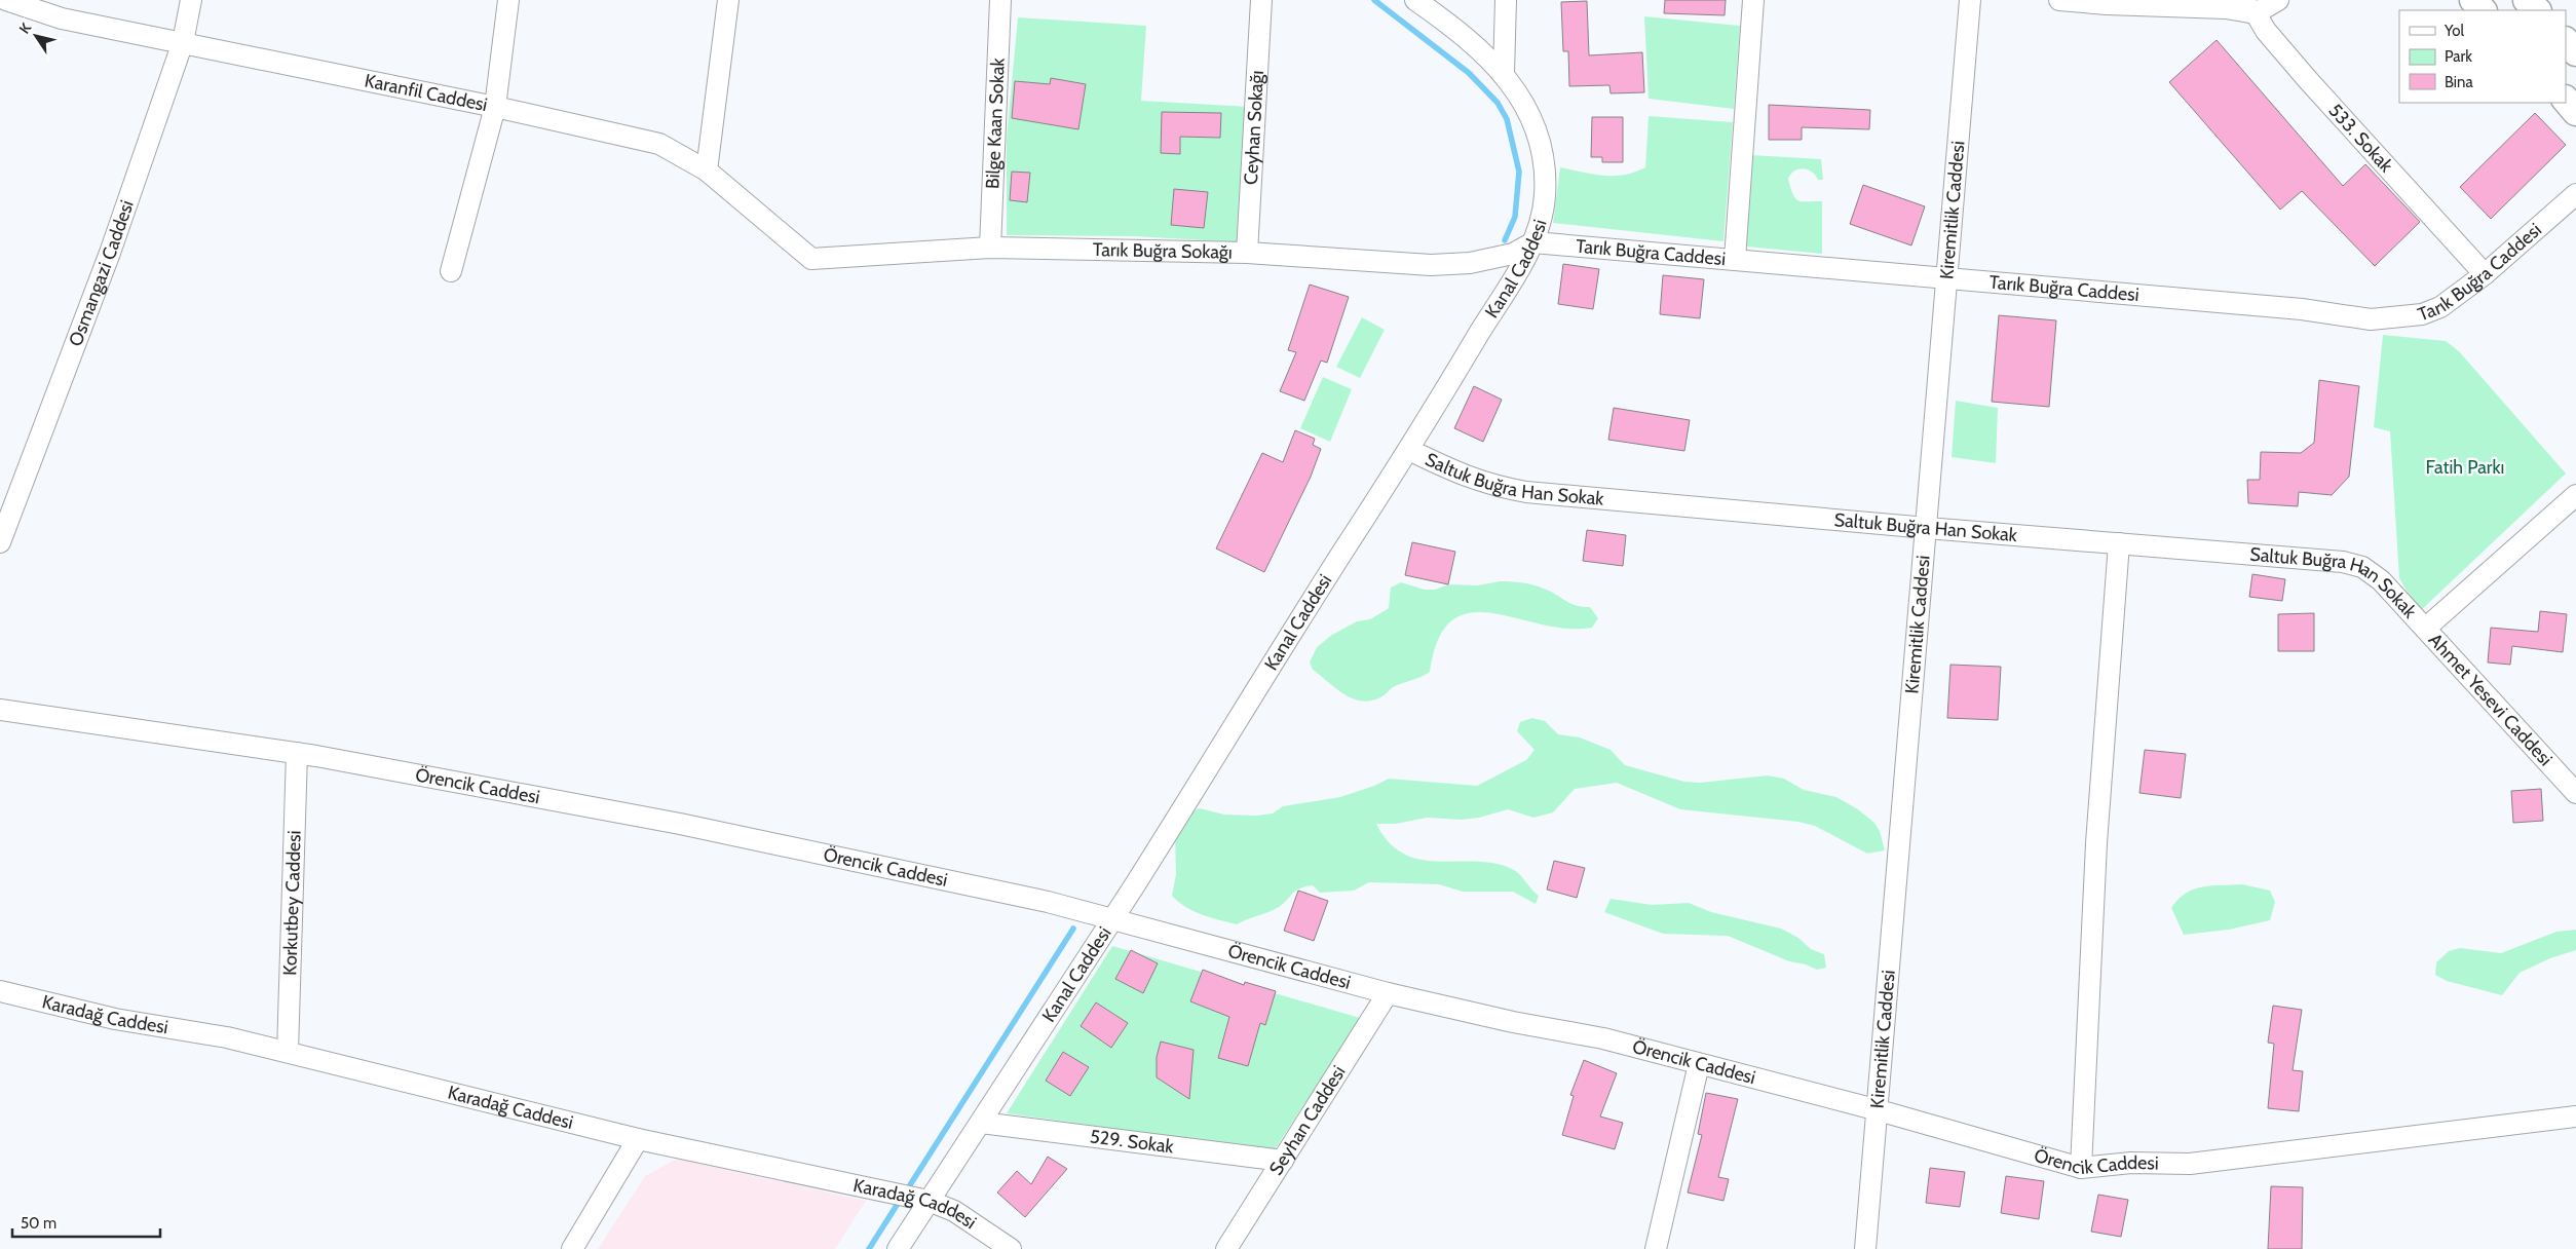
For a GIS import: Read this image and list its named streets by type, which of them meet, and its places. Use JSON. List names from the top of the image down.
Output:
{
  "streets": {
    "street": [
      "Karanfil Caddesi",
      "Bilge Kaan Sokak",
      "Ceyhan Sokağı",
      "533. Sokak",
      "Kiremitlik Caddesi",
      "Tarık Buğra Sokağı",
      "Tarık Buğra Caddesi",
      "Kanal Caddesi",
      "Osmangazi Caddesi",
      "Saltuk Buğra Han Sokak",
      "Ahmet Yesevi Caddesi",
      "Örencik Caddesi",
      "Korkutbey Caddesi",
      "Karadağ Caddesi",
      "Seyhan Caddesi",
      "529. Sokak"
    ]
  },
  "crossings": [
    ["Karanfil Caddesi", "Tarık Buğra Sokağı"],
    ["Karanfil Caddesi", "Osmangazi Caddesi"],
    ["Bilge Kaan Sokak", "Tarık Buğra Sokağı"],
    ["Ceyhan Sokağı", "Tarık Buğra Sokağı"],
    ["533. Sokak", "Tarık Buğra Caddesi"],
    ["Kiremitlik Caddesi", "Tarık Buğra Caddesi"],
    ["Kiremitlik Caddesi", "Saltuk Buğra Han Sokak"],
    ["Kiremitlik Caddesi", "Örencik Caddesi"],
    ["Tarık Buğra Sokağı", "Tarık Buğra Caddesi"],
    ["Tarık Buğra Sokağı", "Kanal Caddesi"],
    ["Tarık Buğra Caddesi", "Kanal Caddesi"],
    ["Kanal Caddesi", "Saltuk Buğra Han Sokak"],
    ["Kanal Caddesi", "Örencik Caddesi"],
    ["Kanal Caddesi", "Karadağ Caddesi"],
    ["Kanal Caddesi", "529. Sokak"],
    ["Saltuk Buğra Han Sokak", "Ahmet Yesevi Caddesi"],
    ["Örencik Caddesi", "Korkutbey Caddesi"],
    ["Örencik Caddesi", "Seyhan Caddesi"],
    ["Korkutbey Caddesi", "Karadağ Caddesi"],
    ["Seyhan Caddesi", "529. Sokak"]
  ],
  "parks": ["Fatih Parkı"],
  "legend": ["Yol", "Park", "Bina"],
  "scale_bar": "50 m",
  "north": "top left"
}
